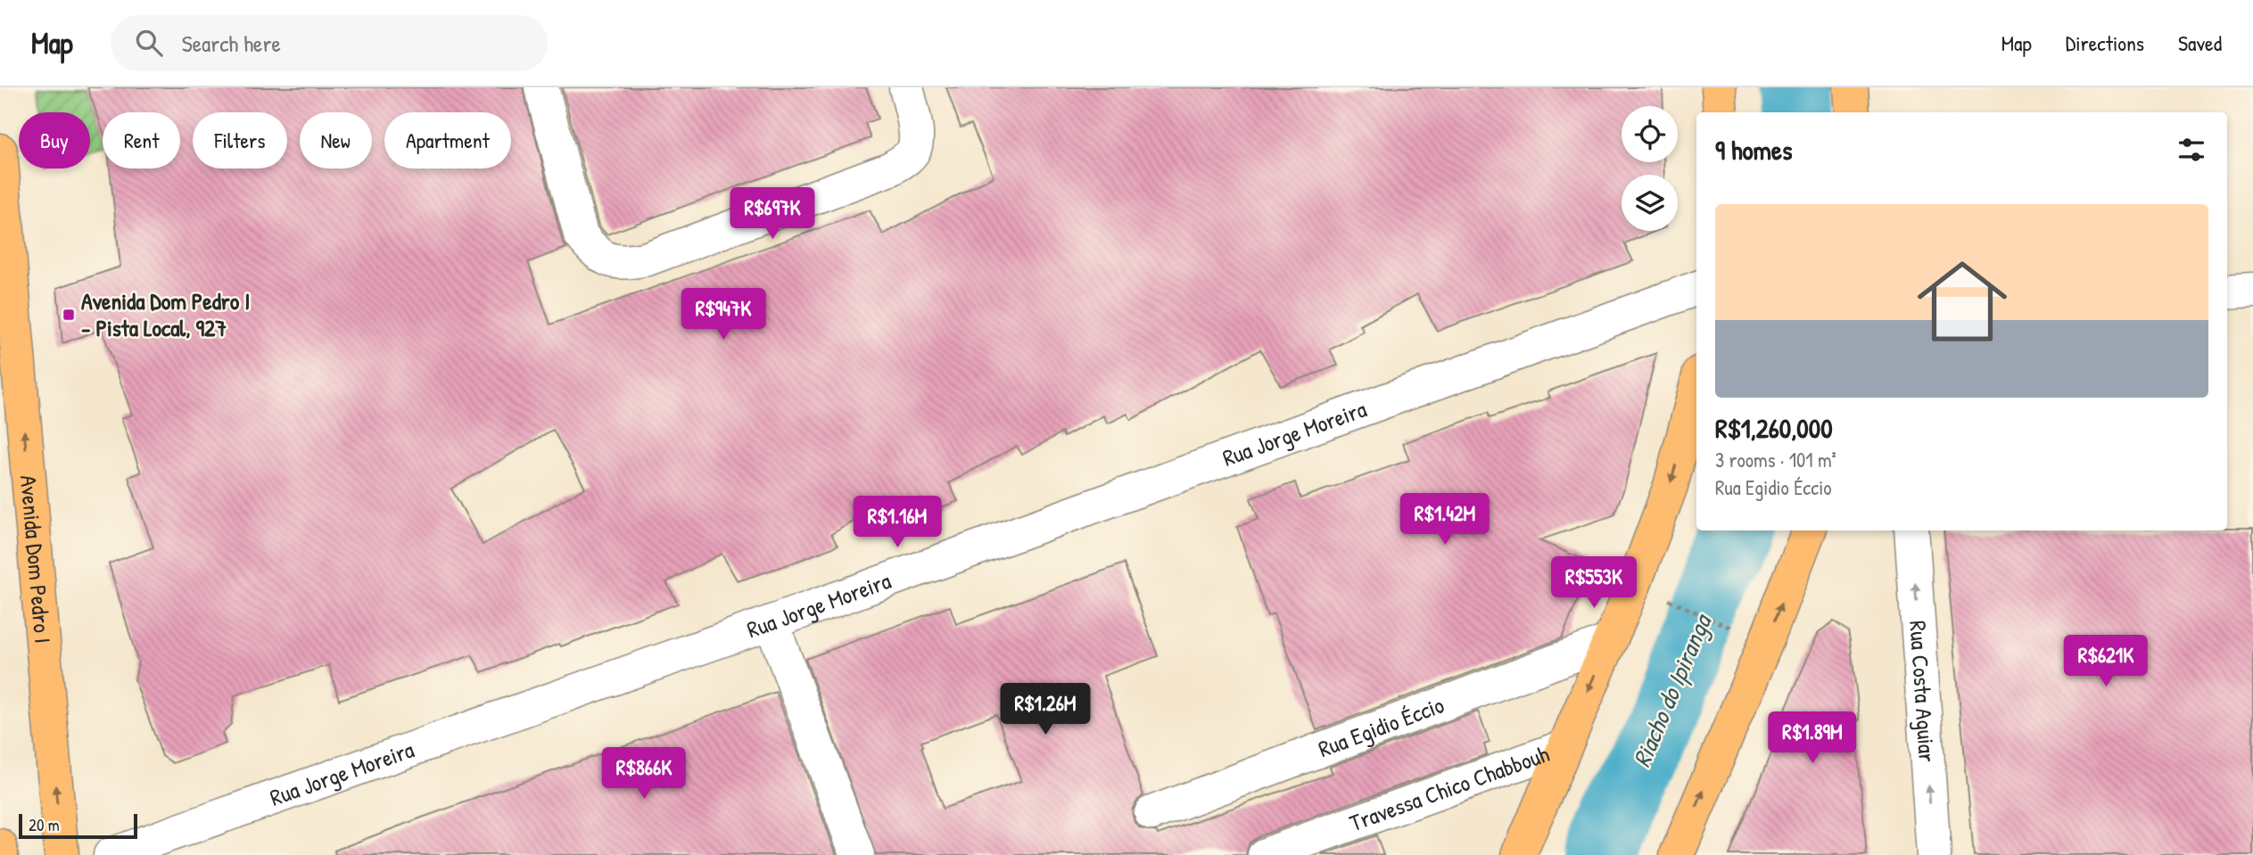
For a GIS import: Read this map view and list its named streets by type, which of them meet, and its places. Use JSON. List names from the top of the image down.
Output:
{
  "streets": {
    "main road": ["Avenida Dom Pedro I"],
    "street": [
      "Rua Jorge Moreira",
      "Rua Costa Aguiar",
      "Rua Egidio Éccio",
      "Travessa Chico Chabbouh"
    ]
  },
  "one_way": ["Avenida Dom Pedro I", "Rua Costa Aguiar"],
  "water": ["Riacho do Ipiranga"],
  "places": {
    "transit": ["Avenida Dom Pedro I - Pista Local, 927"]
  },
  "scale_bar": "20 m",
  "page": {
    "header": "Map",
    "search": "Search here",
    "nav": ["Map", "Directions", "Saved"],
    "chip": [
      "Buy",
      "Rent",
      "Filters",
      "New",
      "Apartment"
    ],
    "heading": "9 homes",
    "price": [
      "R$697K",
      "R$947K",
      "R$1.42M",
      "R$1.16M",
      "R$553K",
      "R$621K",
      "R$1.26M",
      "R$1.89M",
      "R$866K"
    ],
    "list": [
      {
        "name": "R$1,260,000",
        "note": "3 rooms · 101 m² · Rua Egidio Éccio"
      }
    ],
    "scale": "20 m"
  }
}
